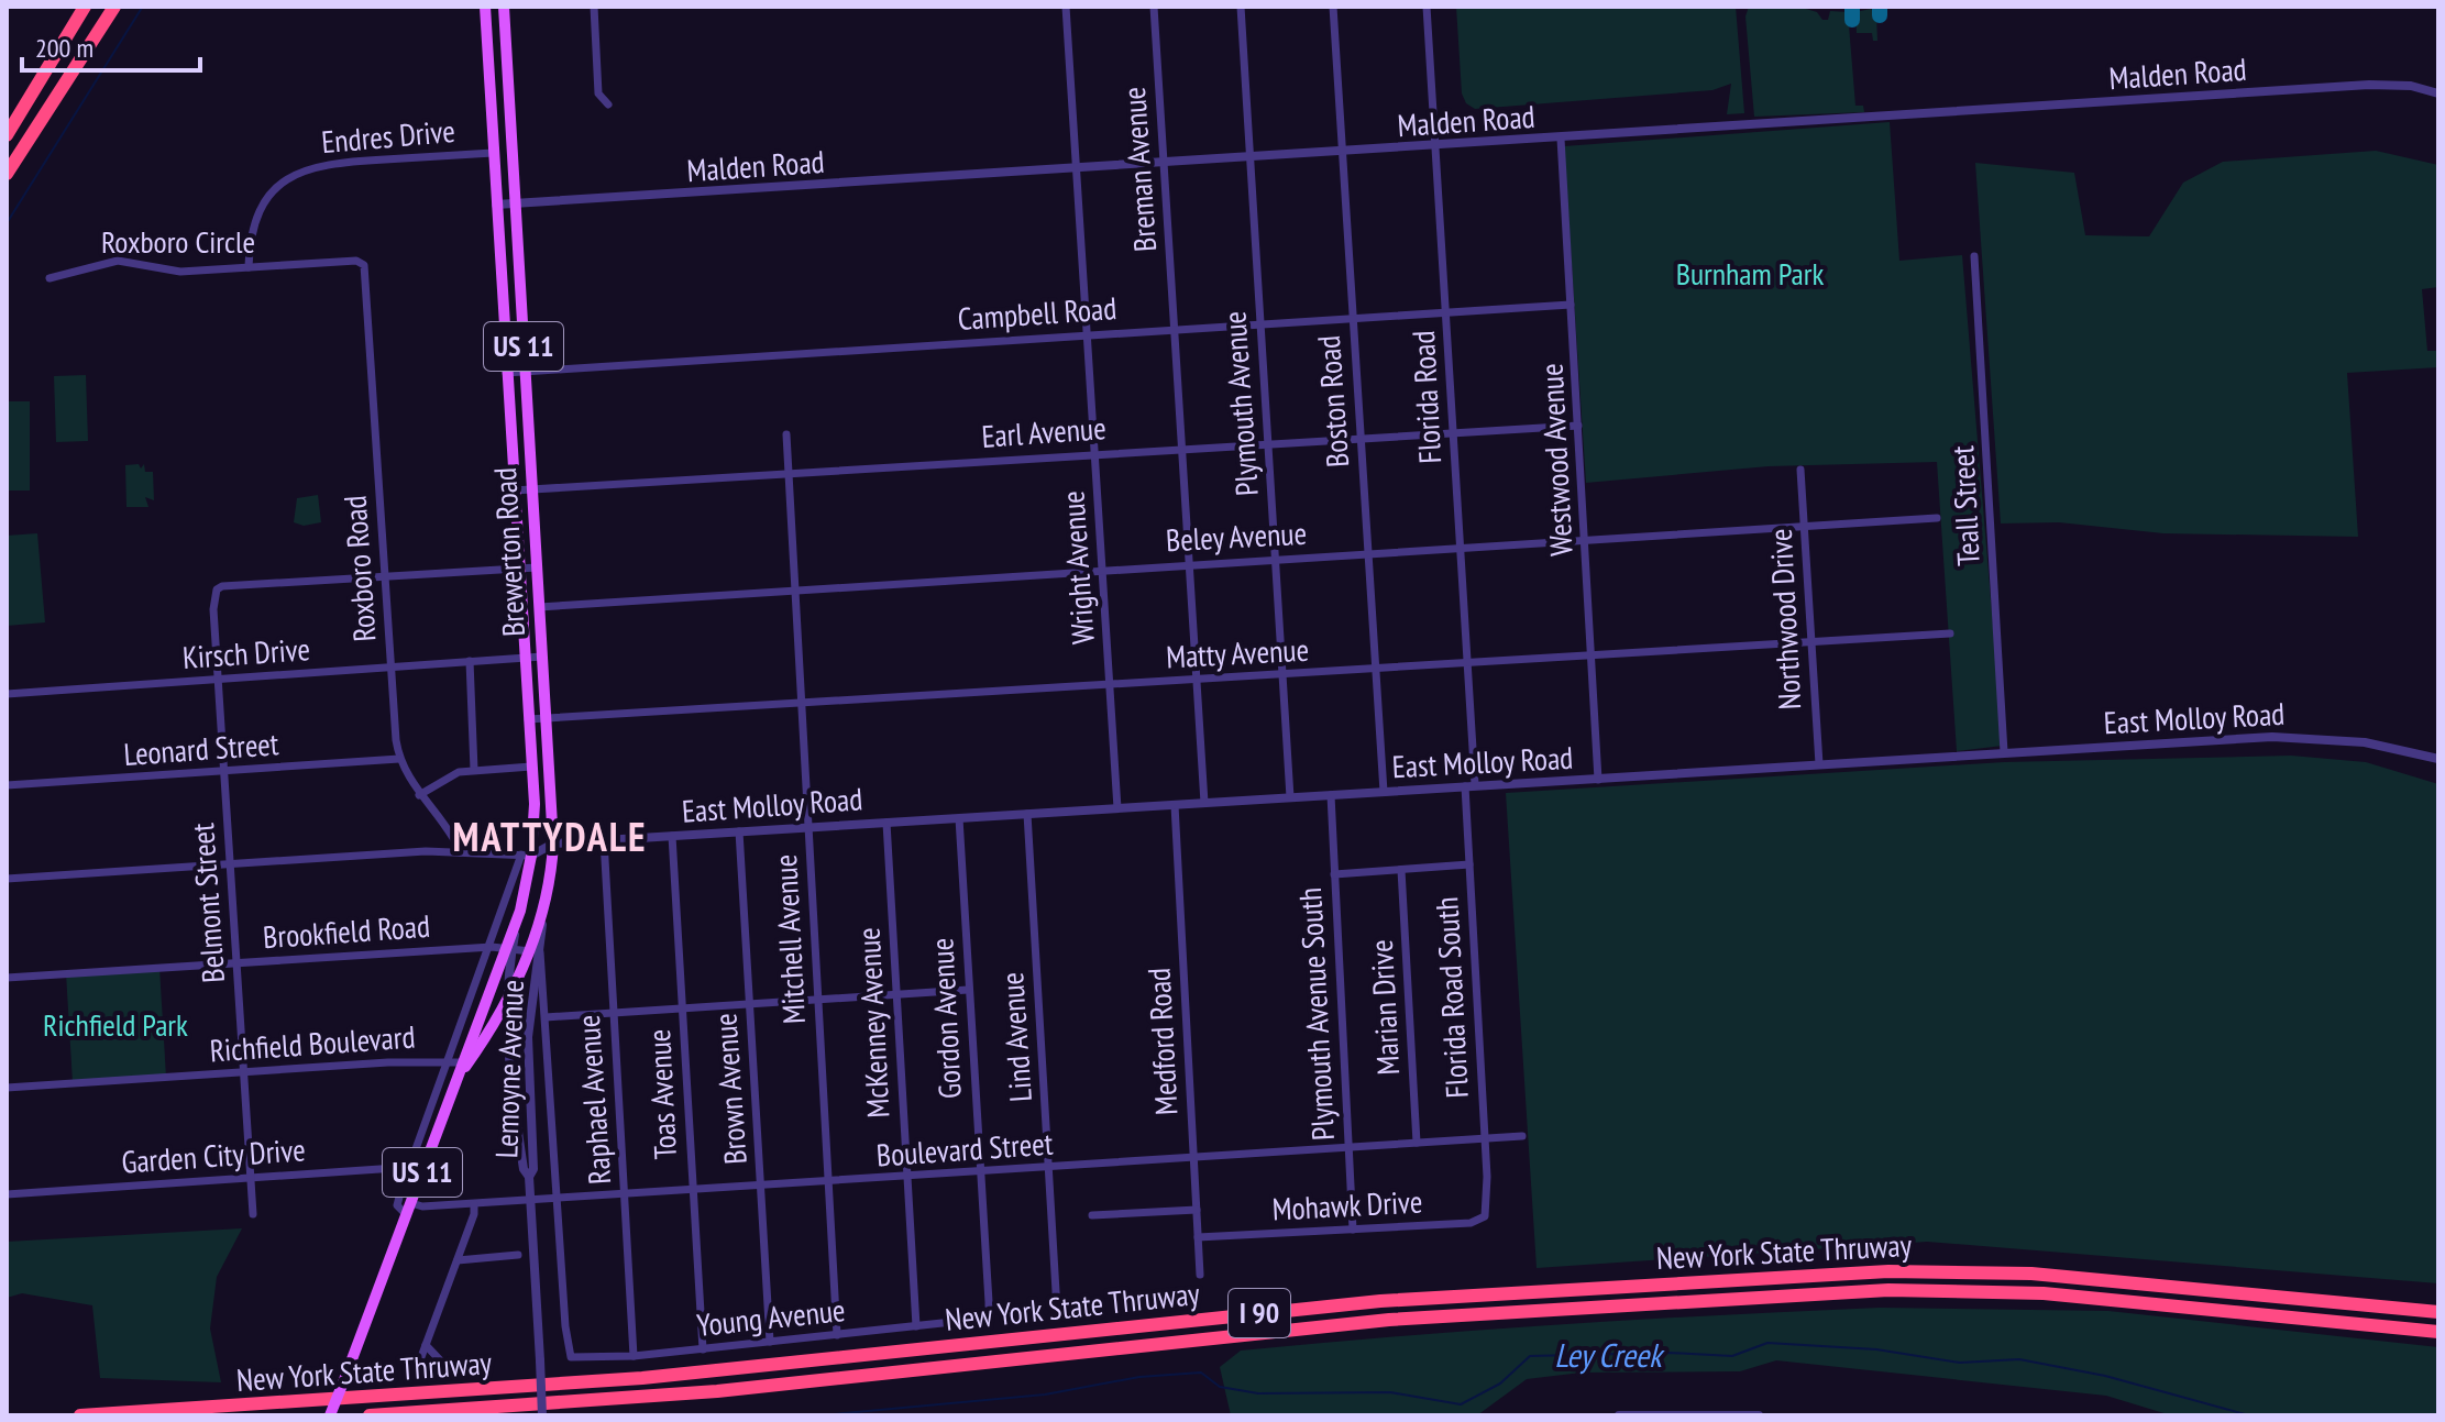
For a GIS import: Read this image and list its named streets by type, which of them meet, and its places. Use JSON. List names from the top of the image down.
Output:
{
  "streets": {
    "highway": ["New York State Thruway", "I 90"],
    "main road": ["US 11", "Brewerton Road"],
    "street": [
      "Malden Road",
      "Endres Drive",
      "Breman Avenue",
      "Roxboro Circle",
      "Campbell Road",
      "Florida Road",
      "Boston Road",
      "Plymouth Avenue",
      "Earl Avenue",
      "Westwood Avenue",
      "Teall Street",
      "Beley Avenue",
      "Wright Avenue",
      "Roxboro Road",
      "Northwood Drive",
      "Kirsch Drive",
      "Matty Avenue",
      "East Molloy Road",
      "Leonard Street",
      "Belmont Street",
      "Brookfield Road",
      "Mitchell Avenue",
      "Florida Road South",
      "Marian Drive",
      "Plymouth Avenue South",
      "Gordon Avenue",
      "McKenney Avenue",
      "Lind Avenue",
      "Medford Road",
      "Richfield Boulevard",
      "Lemoyne Avenue",
      "Brown Avenue",
      "Toas Avenue",
      "Raphael Avenue",
      "Boulevard Street",
      "Garden City Drive",
      "Mohawk Drive",
      "Young Avenue"
    ]
  },
  "crossings": [
    ["Malden Road", "Breman Avenue"],
    ["Malden Road", "Florida Road"],
    ["Malden Road", "Boston Road"],
    ["Malden Road", "Plymouth Avenue"],
    ["Malden Road", "Westwood Avenue"],
    ["Malden Road", "Brewerton Road"],
    ["Malden Road", "Wright Avenue"],
    ["Endres Drive", "Roxboro Circle"],
    ["Endres Drive", "Brewerton Road"],
    ["Breman Avenue", "Campbell Road"],
    ["Breman Avenue", "Earl Avenue"],
    ["Breman Avenue", "Beley Avenue"],
    ["Breman Avenue", "Matty Avenue"],
    ["Breman Avenue", "East Molloy Road"],
    ["Roxboro Circle", "Roxboro Road"],
    ["Campbell Road", "Florida Road"],
    ["Campbell Road", "Boston Road"],
    ["Campbell Road", "Plymouth Avenue"],
    ["Campbell Road", "Westwood Avenue"],
    ["Campbell Road", "Brewerton Road"],
    ["Campbell Road", "Wright Avenue"],
    ["Florida Road", "Earl Avenue"],
    ["Florida Road", "Beley Avenue"],
    ["Florida Road", "Matty Avenue"],
    ["Florida Road", "East Molloy Road"],
    ["Florida Road", "Florida Road South"],
    ["Boston Road", "Earl Avenue"],
    ["Boston Road", "Beley Avenue"],
    ["Boston Road", "Matty Avenue"],
    ["Boston Road", "East Molloy Road"],
    ["Plymouth Avenue", "Earl Avenue"],
    ["Plymouth Avenue", "Beley Avenue"],
    ["Plymouth Avenue", "Matty Avenue"],
    ["Plymouth Avenue", "East Molloy Road"],
    ["Earl Avenue", "Westwood Avenue"],
    ["Earl Avenue", "Brewerton Road"],
    ["Earl Avenue", "Wright Avenue"],
    ["Earl Avenue", "Mitchell Avenue"],
    ["Westwood Avenue", "Beley Avenue"],
    ["Westwood Avenue", "Matty Avenue"],
    ["Westwood Avenue", "East Molloy Road"],
    ["Teall Street", "East Molloy Road"],
    ["Beley Avenue", "Brewerton Road"],
    ["Beley Avenue", "Wright Avenue"],
    ["Beley Avenue", "Northwood Drive"],
    ["Beley Avenue", "Mitchell Avenue"],
    ["Brewerton Road", "Kirsch Drive"],
    ["Brewerton Road", "Matty Avenue"],
    ["Brewerton Road", "East Molloy Road"],
    ["Brewerton Road", "Brookfield Road"],
    ["Brewerton Road", "Richfield Boulevard"],
    ["Brewerton Road", "Lemoyne Avenue"],
    ["Brewerton Road", "Boulevard Street"],
    ["Wright Avenue", "Matty Avenue"],
    ["Wright Avenue", "East Molloy Road"],
    ["Roxboro Road", "Kirsch Drive"],
    ["Roxboro Road", "Leonard Street"],
    ["Roxboro Road", "Belmont Street"],
    ["Northwood Drive", "Matty Avenue"],
    ["Northwood Drive", "East Molloy Road"],
    ["Kirsch Drive", "Belmont Street"],
    ["Matty Avenue", "Mitchell Avenue"],
    ["East Molloy Road", "Mitchell Avenue"],
    ["East Molloy Road", "Florida Road South"],
    ["East Molloy Road", "Plymouth Avenue South"],
    ["East Molloy Road", "Gordon Avenue"],
    ["East Molloy Road", "McKenney Avenue"],
    ["East Molloy Road", "Lind Avenue"],
    ["East Molloy Road", "Medford Road"],
    ["East Molloy Road", "Brown Avenue"],
    ["East Molloy Road", "Toas Avenue"],
    ["East Molloy Road", "Raphael Avenue"],
    ["Leonard Street", "Belmont Street"],
    ["Belmont Street", "Brookfield Road"],
    ["Belmont Street", "Richfield Boulevard"],
    ["Belmont Street", "Garden City Drive"],
    ["Brookfield Road", "Lemoyne Avenue"],
    ["Mitchell Avenue", "Boulevard Street"],
    ["Mitchell Avenue", "Young Avenue"],
    ["Florida Road South", "Boulevard Street"],
    ["Florida Road South", "Mohawk Drive"],
    ["Marian Drive", "Boulevard Street"],
    ["Plymouth Avenue South", "Boulevard Street"],
    ["Plymouth Avenue South", "Mohawk Drive"],
    ["Gordon Avenue", "Boulevard Street"],
    ["Gordon Avenue", "Young Avenue"],
    ["McKenney Avenue", "Boulevard Street"],
    ["McKenney Avenue", "Young Avenue"],
    ["Lind Avenue", "Boulevard Street"],
    ["Medford Road", "Boulevard Street"],
    ["Medford Road", "Mohawk Drive"],
    ["Lemoyne Avenue", "Boulevard Street"],
    ["Brown Avenue", "Boulevard Street"],
    ["Brown Avenue", "Young Avenue"],
    ["Toas Avenue", "Boulevard Street"],
    ["Toas Avenue", "Young Avenue"],
    ["Raphael Avenue", "Boulevard Street"],
    ["Raphael Avenue", "Young Avenue"],
    ["Boulevard Street", "Young Avenue"]
  ],
  "districts": ["MATTYDALE"],
  "water": ["Ley Creek"],
  "parks": ["Burnham Park", "Richfield Park"],
  "scale_bar": "200 m"
}
